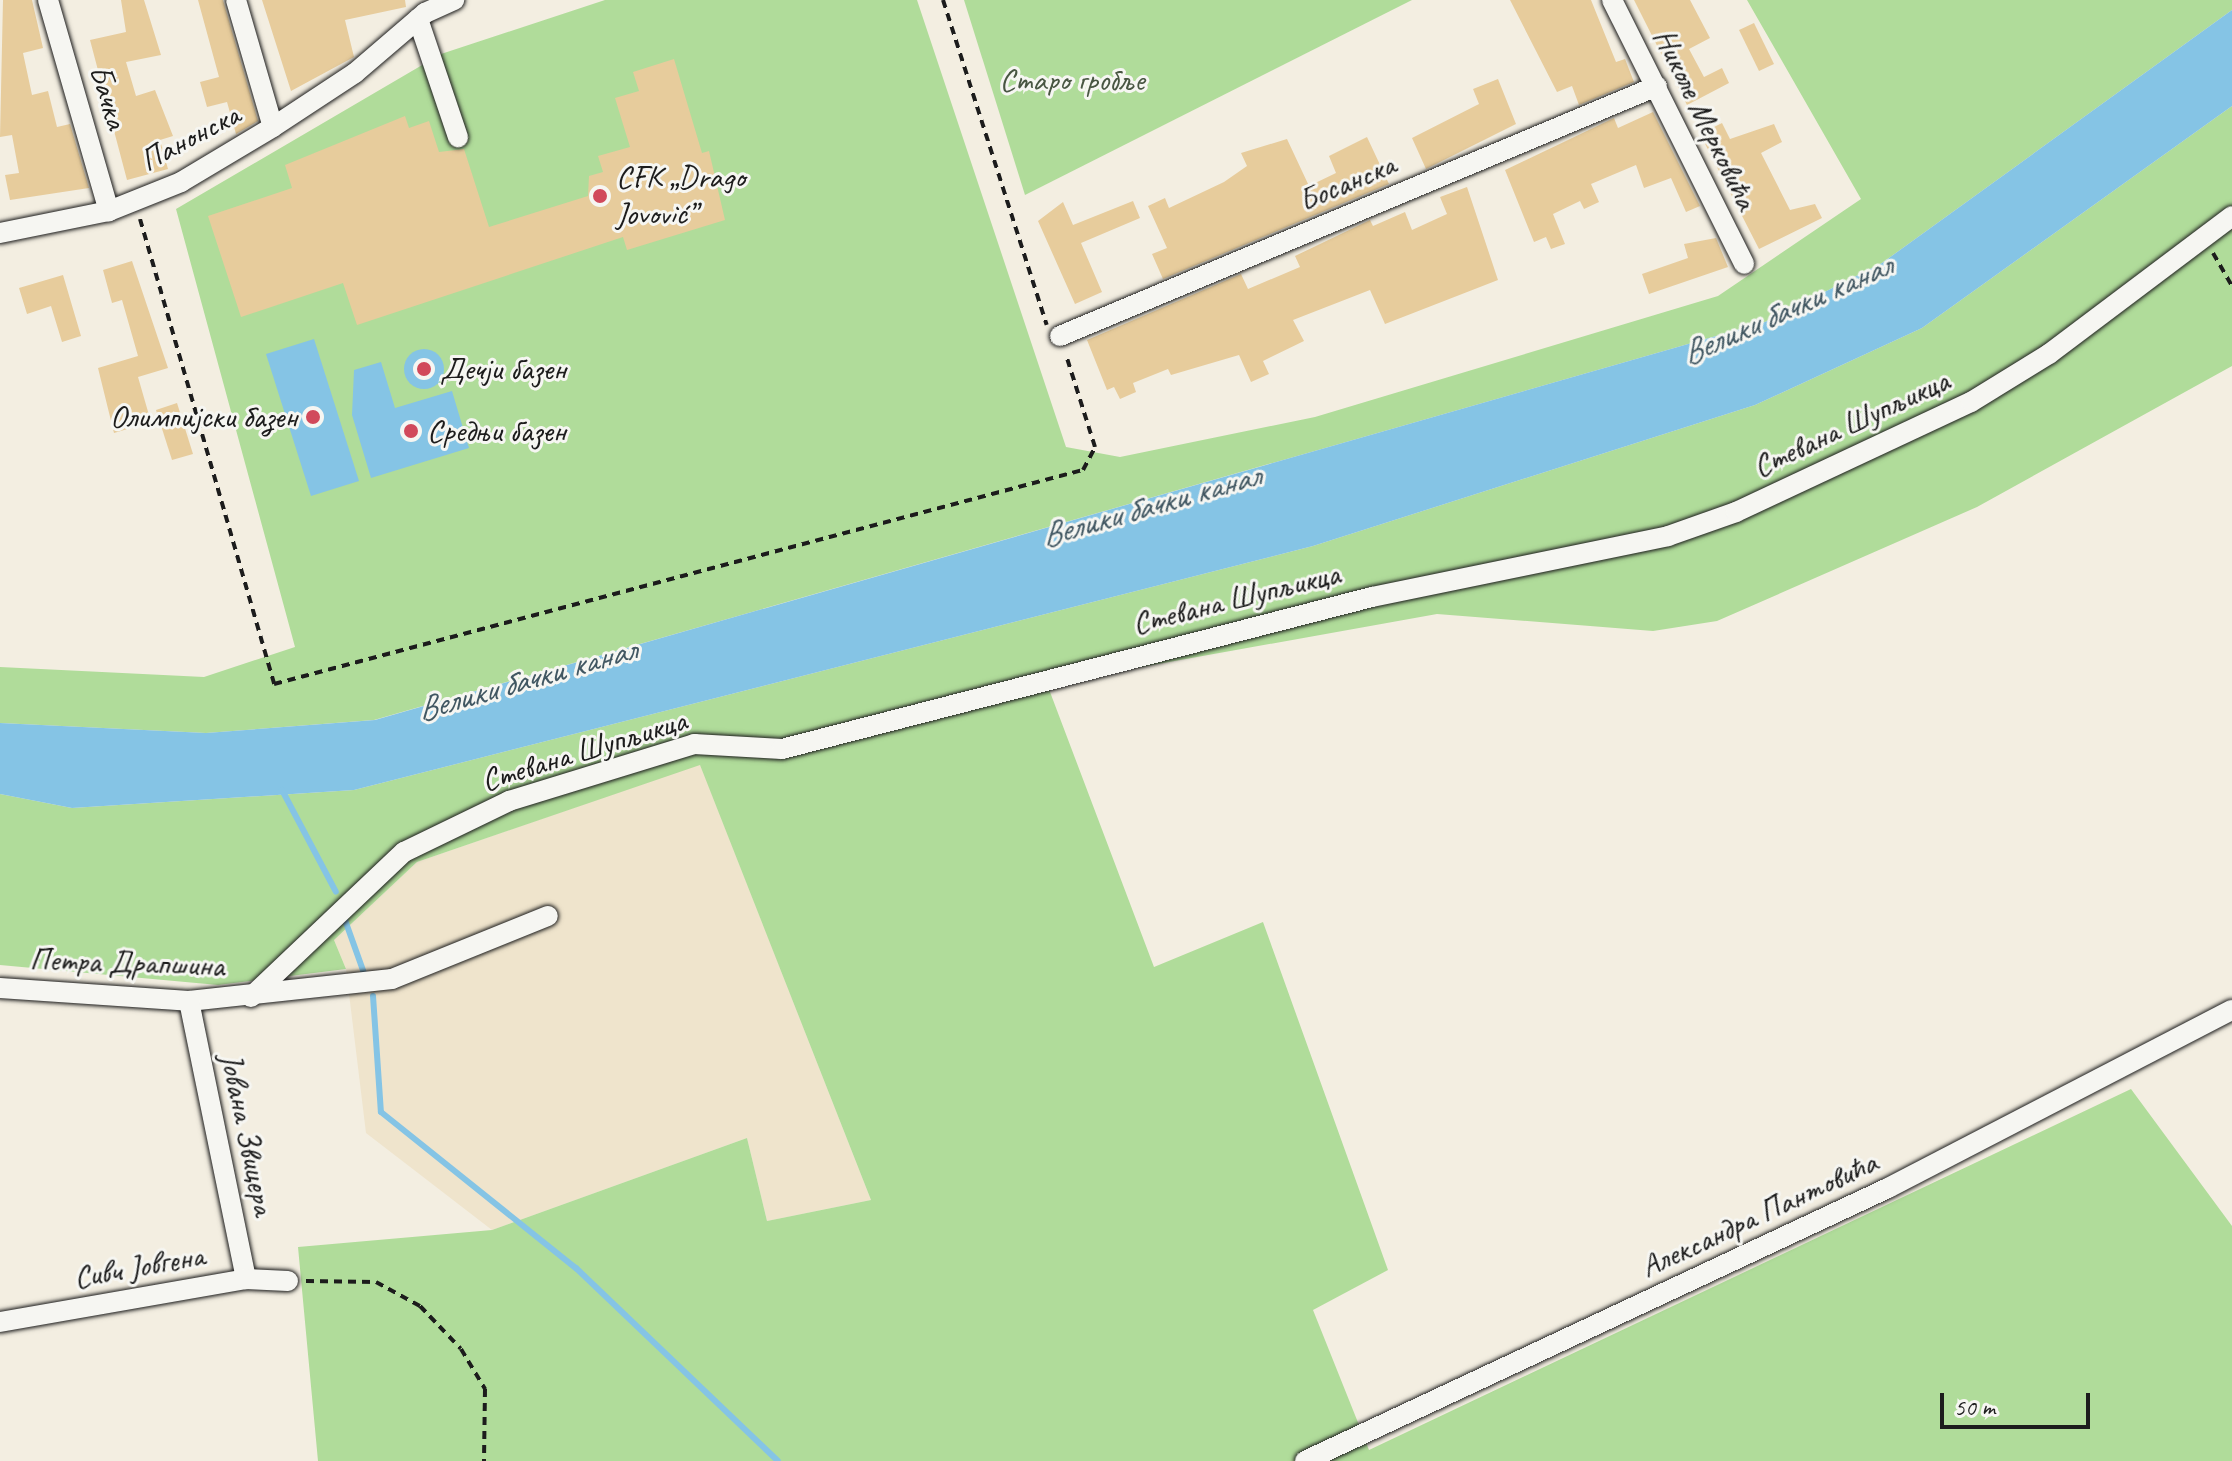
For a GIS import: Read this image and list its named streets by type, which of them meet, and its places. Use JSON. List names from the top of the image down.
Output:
{
  "streets": {
    "street": [
      "Бачка",
      "Николе Мерковића",
      "Панонска",
      "Босанска",
      "Стевана Шупљикца",
      "Петра Драпшина",
      "Јована Звицера",
      "Александра Пантовића",
      "Сивч Јовгена"
    ]
  },
  "crossings": [
    ["Бачка", "Панонска"],
    ["Николе Мерковића", "Босанска"],
    ["Стевана Шупљикца", "Петра Драпшина"],
    ["Петра Драпшина", "Јована Звицера"],
    ["Јована Звицера", "Сивч Јовгена"]
  ],
  "water": ["Велики бачки канал"],
  "parks": ["Старо гробље"],
  "places": [
    "CFK „Drago Jovović”",
    "Дечји базен",
    "Олимпијски базен",
    "Средњи базен"
  ],
  "scale_bar": "50 m"
}
